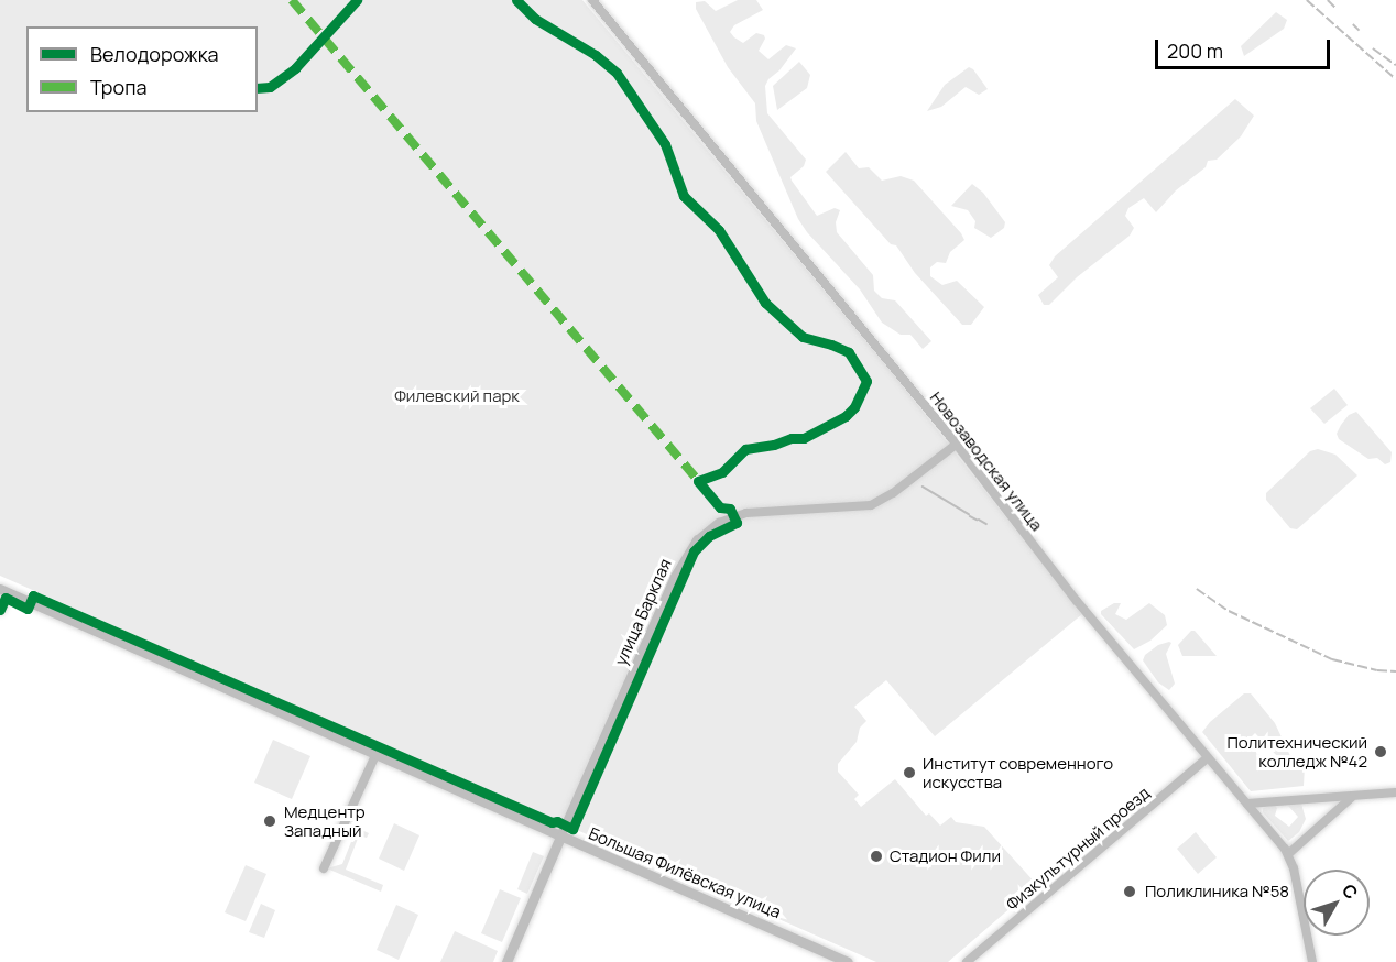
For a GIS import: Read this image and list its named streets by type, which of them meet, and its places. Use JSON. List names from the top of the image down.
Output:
{
  "streets": {
    "main road": ["улица Барклая", "Большая Филёвская улица"],
    "street": ["Новозаводская улица", "Физкультурный проезд"]
  },
  "crossings": [
    ["Новозаводская улица", "улица Барклая"],
    ["Новозаводская улица", "Физкультурный проезд"],
    ["улица Барклая", "Большая Филёвская улица"]
  ],
  "parks": ["Филевский парк"],
  "places": [
    "Политехнический колледж №42",
    "Институт современного искусства",
    "Медцентр Западный",
    "Стадион Фили",
    "Поликлиника №58"
  ],
  "legend": ["Велодорожка", "Тропа"],
  "scale_bar": "200 m",
  "north": "top right"
}
